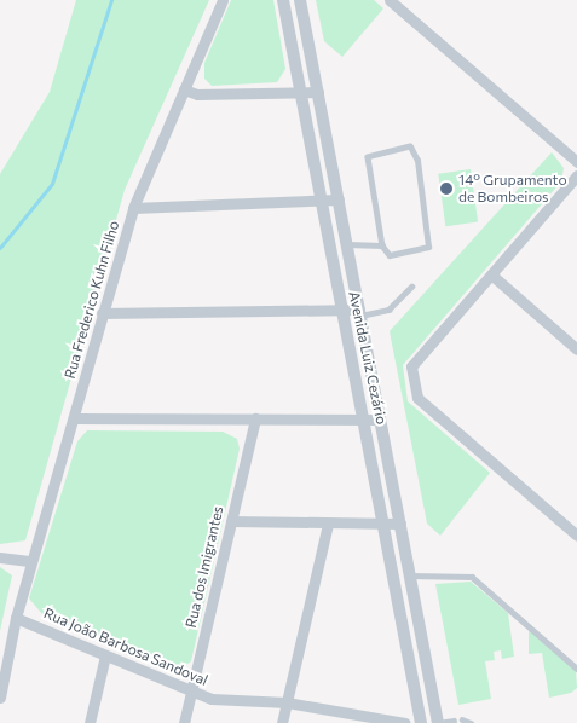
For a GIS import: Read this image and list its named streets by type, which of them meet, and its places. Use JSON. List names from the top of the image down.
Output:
{
  "streets": {
    "street": [
      "Rua Frederico Kuhn Filho",
      "Avenida Luiz Cezário",
      "Rua dos Imigrantes",
      "Rua João Barbosa Sandoval"
    ]
  },
  "crossings": [
    ["Rua Frederico Kuhn Filho", "Rua João Barbosa Sandoval"],
    ["Rua dos Imigrantes", "Rua João Barbosa Sandoval"]
  ],
  "places": ["14° Grupamento de Bombeiros"]
}
